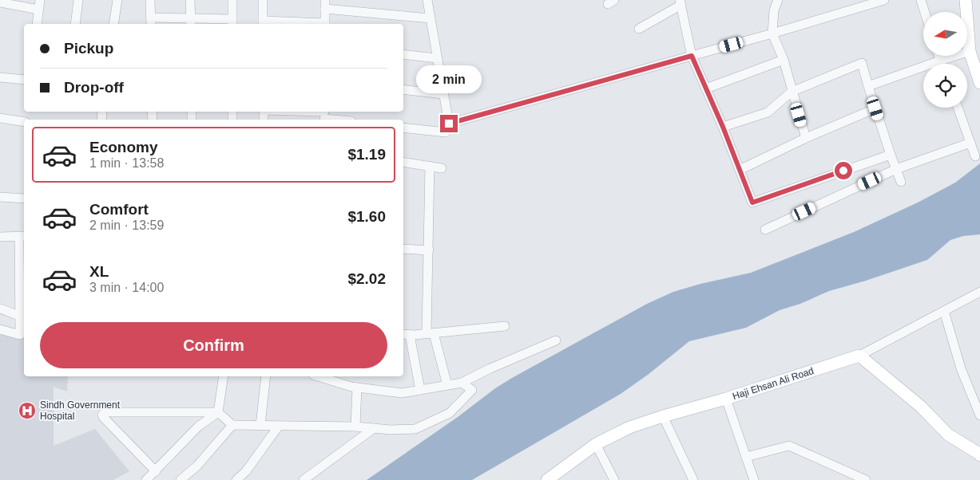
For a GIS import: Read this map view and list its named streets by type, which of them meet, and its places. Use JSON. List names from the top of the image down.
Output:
{
  "streets": {
    "street": ["Haji Ehsan Ali Road"]
  },
  "places": {
    "hospital": ["Sindh Government Hospital"]
  },
  "north": "left",
  "page": {
    "banner": ["Pickup", "Drop-off"],
    "bubble": "2 min",
    "list": [
      {
        "name": "Economy",
        "note": "1 min · 13:58",
        "value": "$1.19"
      },
      {
        "name": "Comfort",
        "note": "2 min · 13:59",
        "value": "$1.60"
      },
      {
        "name": "XL",
        "note": "3 min · 14:00",
        "value": "$2.02"
      }
    ],
    "buttons": "Confirm"
  }
}
